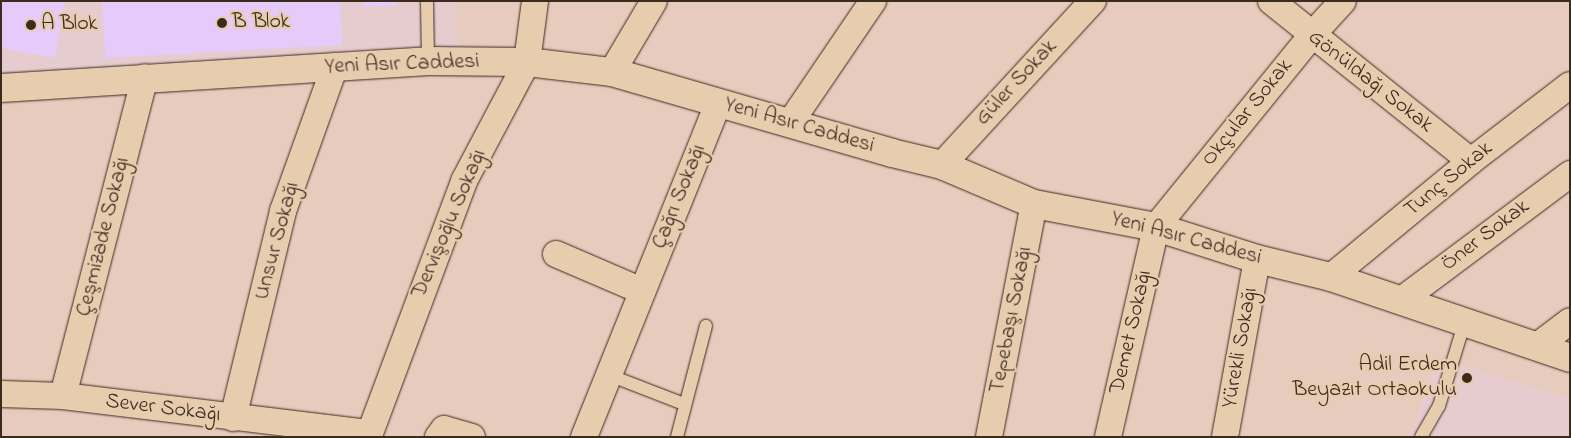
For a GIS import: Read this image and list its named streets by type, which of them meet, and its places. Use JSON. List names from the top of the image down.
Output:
{
  "streets": {
    "street": [
      "Yeni Asır Caddesi",
      "Gönüldağı Sokak",
      "Güler Sokak",
      "Okçular Sokak",
      "Tunç Sokak",
      "Çağrı Sokağı",
      "Dervişoğlu Sokağı",
      "Öner Sokak",
      "Çeşmizade Sokağı",
      "Unsur Sokağı",
      "Tepebaşı Sokağı",
      "Demet Sokağı",
      "Yürekli Sokağı",
      "Sever Sokağı"
    ]
  },
  "crossings": [
    ["Yeni Asır Caddesi", "Güler Sokak"],
    ["Yeni Asır Caddesi", "Okçular Sokak"],
    ["Yeni Asır Caddesi", "Tunç Sokak"],
    ["Yeni Asır Caddesi", "Çağrı Sokağı"],
    ["Yeni Asır Caddesi", "Dervişoğlu Sokağı"],
    ["Yeni Asır Caddesi", "Öner Sokak"],
    ["Yeni Asır Caddesi", "Çeşmizade Sokağı"],
    ["Yeni Asır Caddesi", "Unsur Sokağı"],
    ["Yeni Asır Caddesi", "Tepebaşı Sokağı"],
    ["Yeni Asır Caddesi", "Demet Sokağı"],
    ["Yeni Asır Caddesi", "Yürekli Sokağı"],
    ["Gönüldağı Sokak", "Okçular Sokak"],
    ["Gönüldağı Sokak", "Tunç Sokak"],
    ["Okçular Sokak", "Demet Sokağı"],
    ["Dervişoğlu Sokağı", "Sever Sokağı"],
    ["Çeşmizade Sokağı", "Sever Sokağı"],
    ["Unsur Sokağı", "Sever Sokağı"]
  ],
  "places": ["B Blok", "A Blok", "Adil Erdem Beyazıt Ortaokulu"]
}
